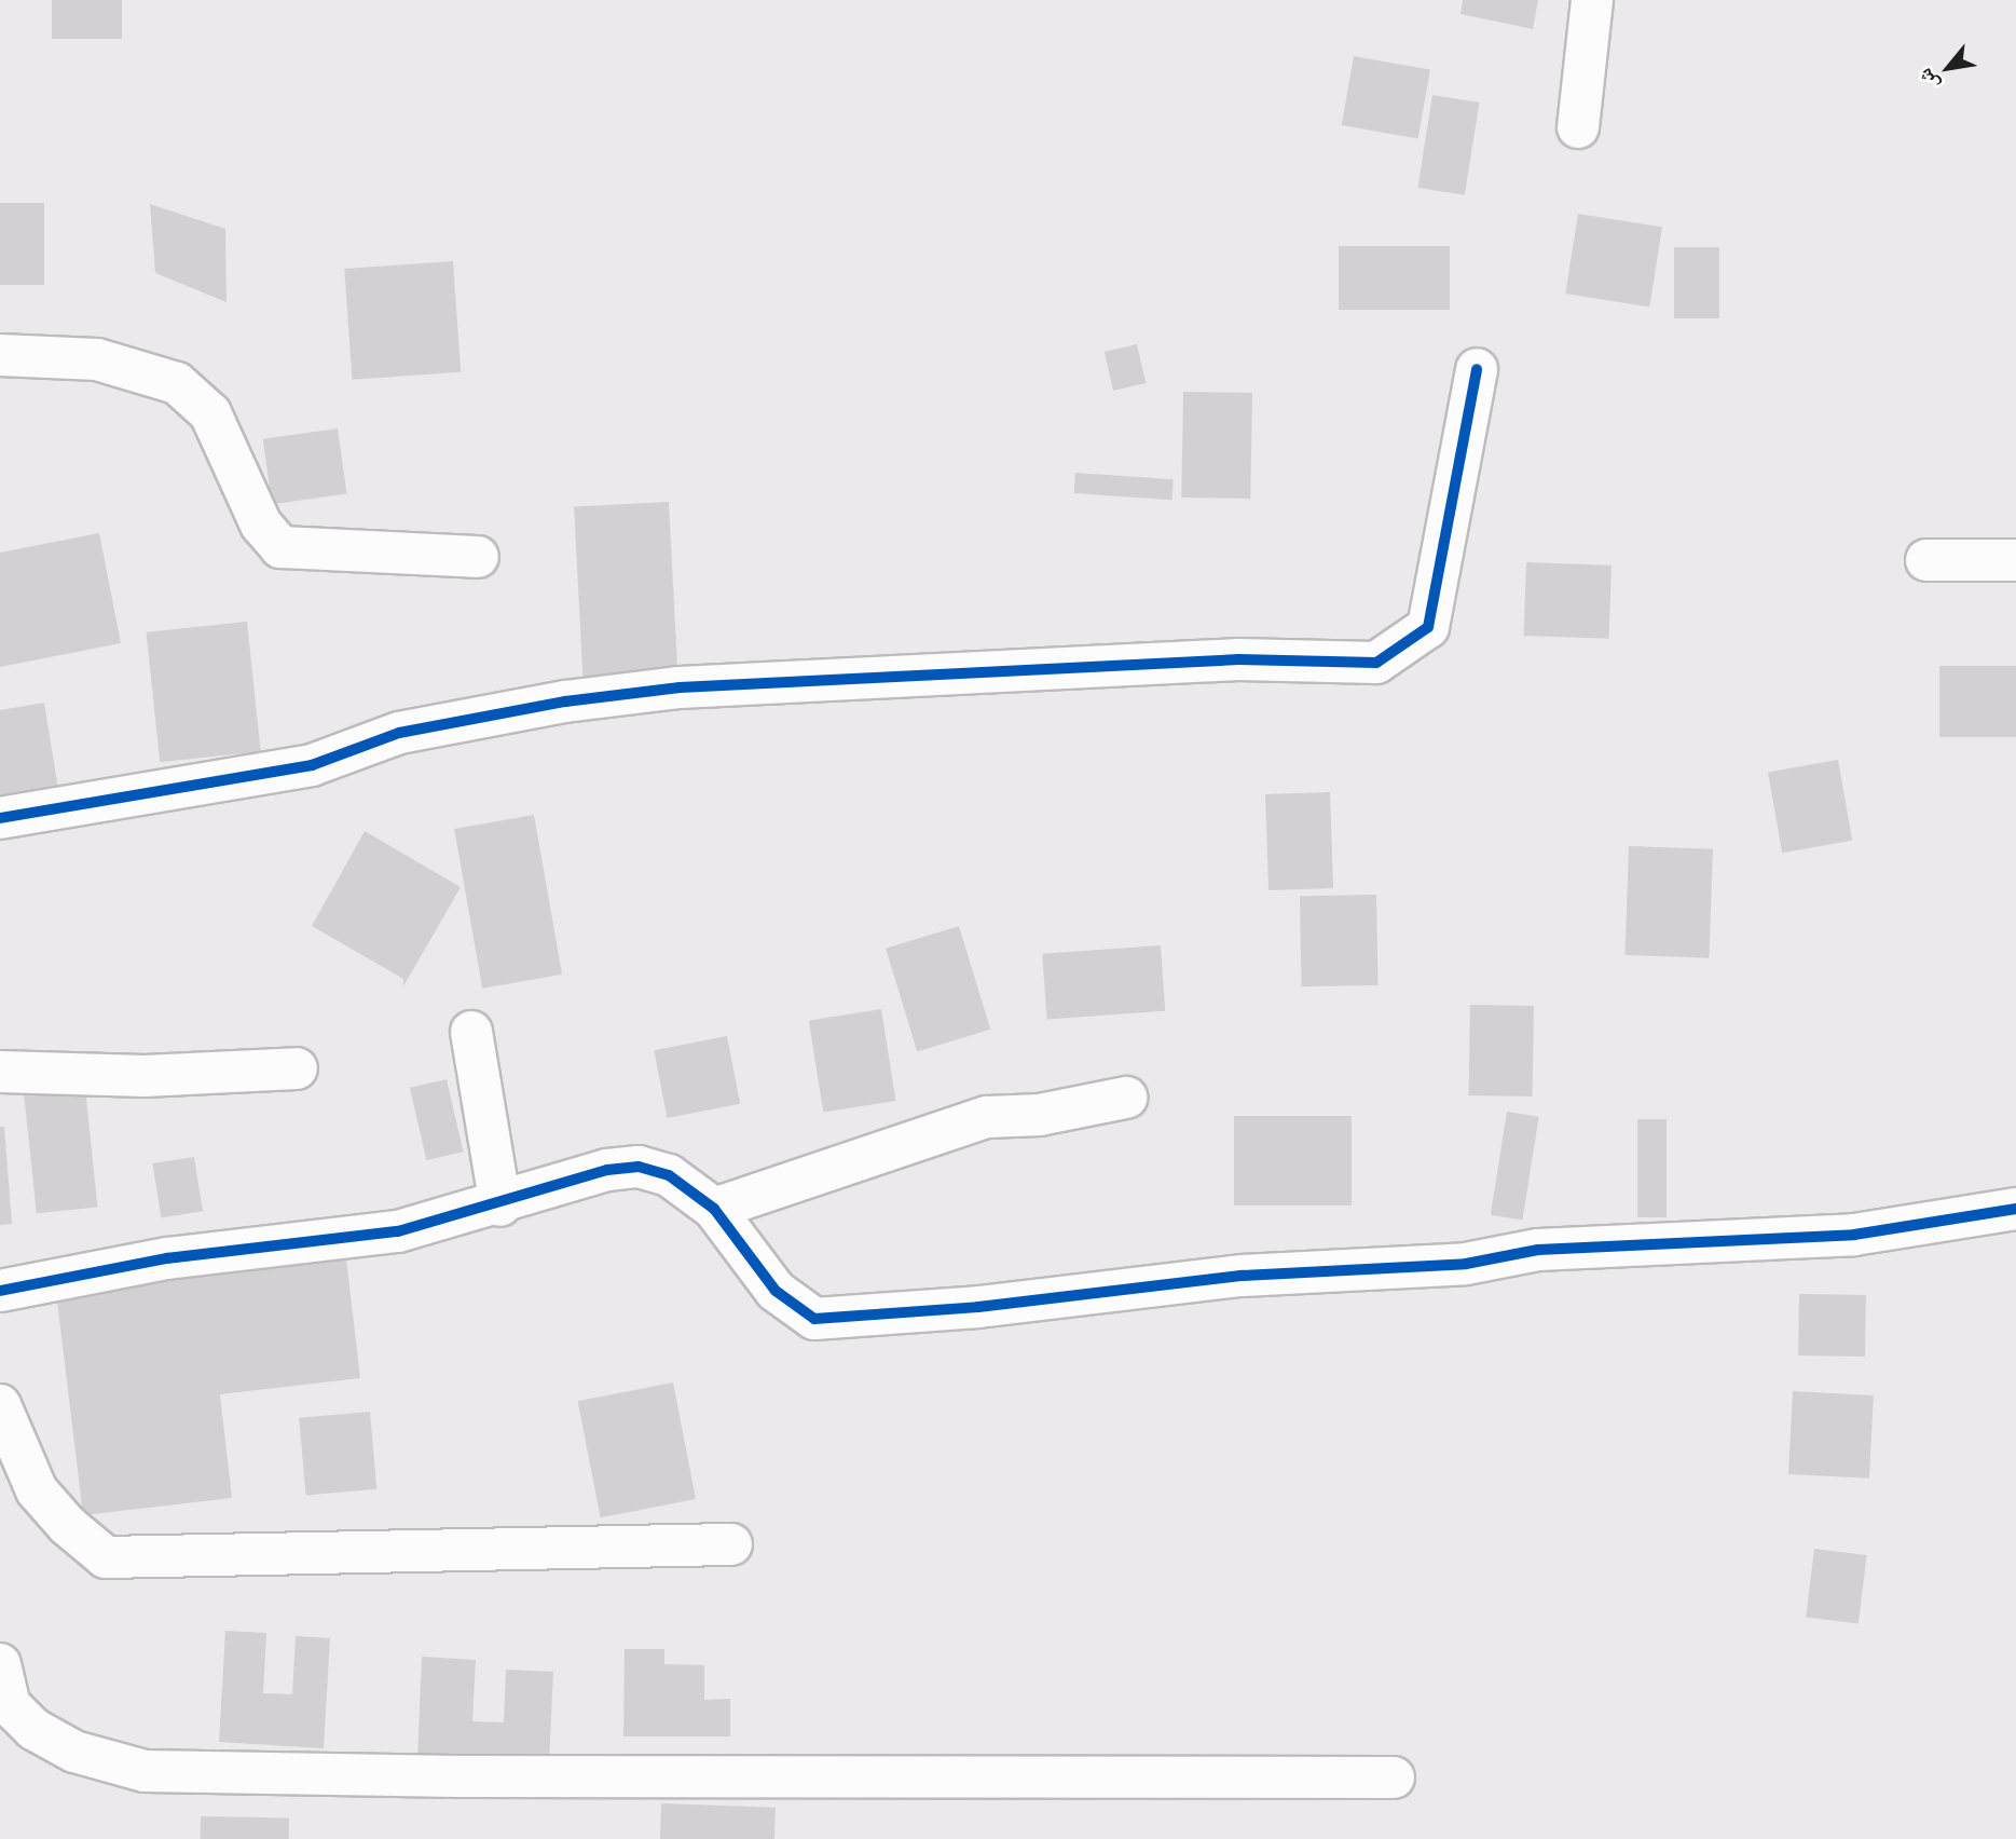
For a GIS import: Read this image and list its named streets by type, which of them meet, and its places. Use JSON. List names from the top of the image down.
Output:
{
  "north": "bottom left"
}
